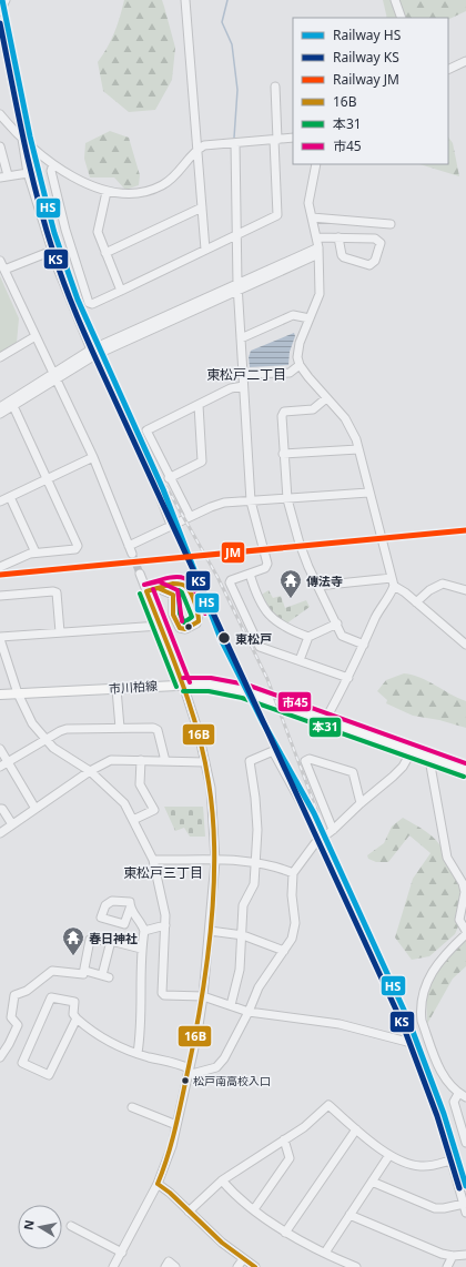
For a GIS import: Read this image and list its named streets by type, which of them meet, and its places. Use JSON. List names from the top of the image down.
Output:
{
  "streets": {
    "main road": ["市川柏線"]
  },
  "districts": ["東松戸二丁目", "東松戸三丁目"],
  "places": {
    "temple": ["傳法寺", "春日神社"],
    "other": ["東松戸", "松戸南高校入口"]
  },
  "lines": [
    "rail line HS",
    "rail line KS",
    "rail line JM",
    "transit line 市45",
    "transit line 16B",
    "transit line 本31"
  ],
  "legend": [
    "Railway HS",
    "Railway KS",
    "Railway JM",
    "16B",
    "本31",
    "市45"
  ],
  "north": "left"
}
